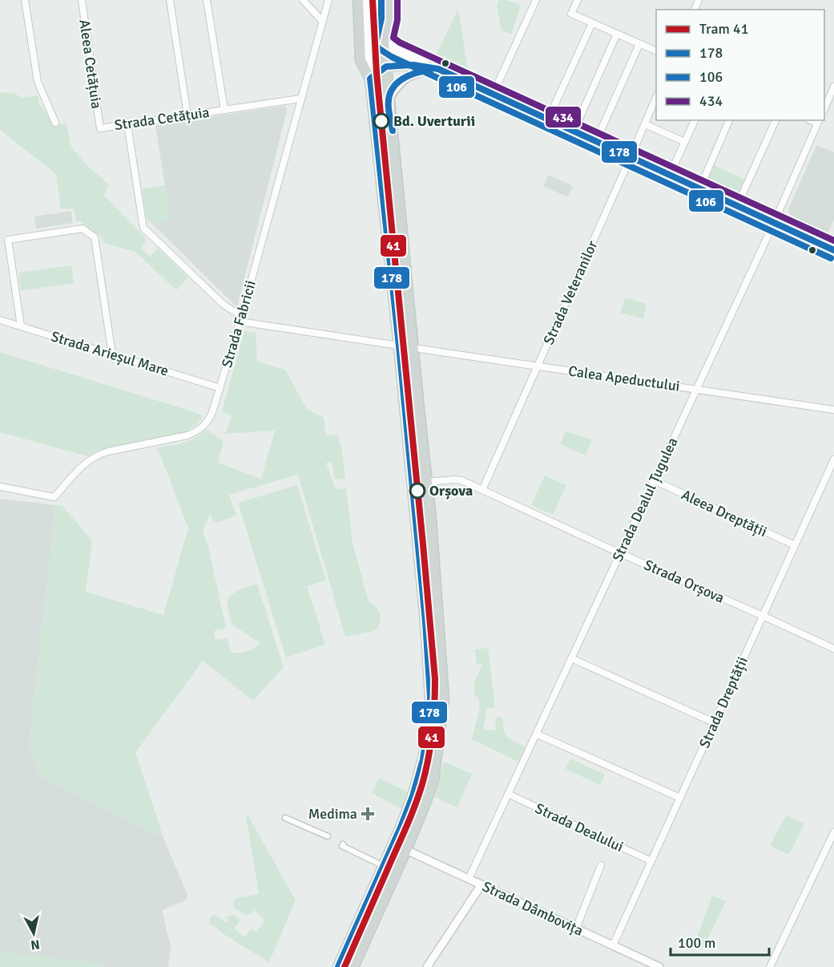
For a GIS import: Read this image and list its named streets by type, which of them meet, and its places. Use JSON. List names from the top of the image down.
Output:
{
  "streets": {
    "street": [
      "Aleea Cetățuia",
      "Strada Cetățuia",
      "Strada Veteranilor",
      "Strada Fabricii",
      "Strada Arieșul Mare",
      "Calea Apeductului",
      "Strada Dealul Țugulea",
      "Aleea Dreptății",
      "Strada Orșova",
      "Strada Dreptății",
      "Strada Dealului",
      "Strada Dâmbovița"
    ]
  },
  "crossings": [
    ["Aleea Cetățuia", "Strada Cetățuia"],
    ["Strada Cetățuia", "Strada Fabricii"],
    ["Strada Veteranilor", "Calea Apeductului"],
    ["Strada Veteranilor", "Strada Orșova"],
    ["Strada Fabricii", "Strada Arieșul Mare"],
    ["Calea Apeductului", "Strada Dealul Țugulea"],
    ["Strada Dealul Țugulea", "Aleea Dreptății"],
    ["Strada Dealul Țugulea", "Strada Orșova"],
    ["Strada Dealul Țugulea", "Strada Dealului"],
    ["Strada Dealul Țugulea", "Strada Dâmbovița"],
    ["Aleea Dreptății", "Strada Dreptății"],
    ["Strada Orșova", "Strada Dreptății"],
    ["Strada Dreptății", "Strada Dealului"],
    ["Strada Dreptății", "Strada Dâmbovița"]
  ],
  "places": {
    "other": ["Bd. Uverturii", "Orșova"],
    "health": ["Medima"]
  },
  "lines": [
    "tram line 41",
    "transit line 106",
    "transit line 434",
    "transit line 178"
  ],
  "legend": [
    "Tram 41",
    "178",
    "106",
    "434"
  ],
  "scale_bar": "100 m",
  "north": "bottom"
}
